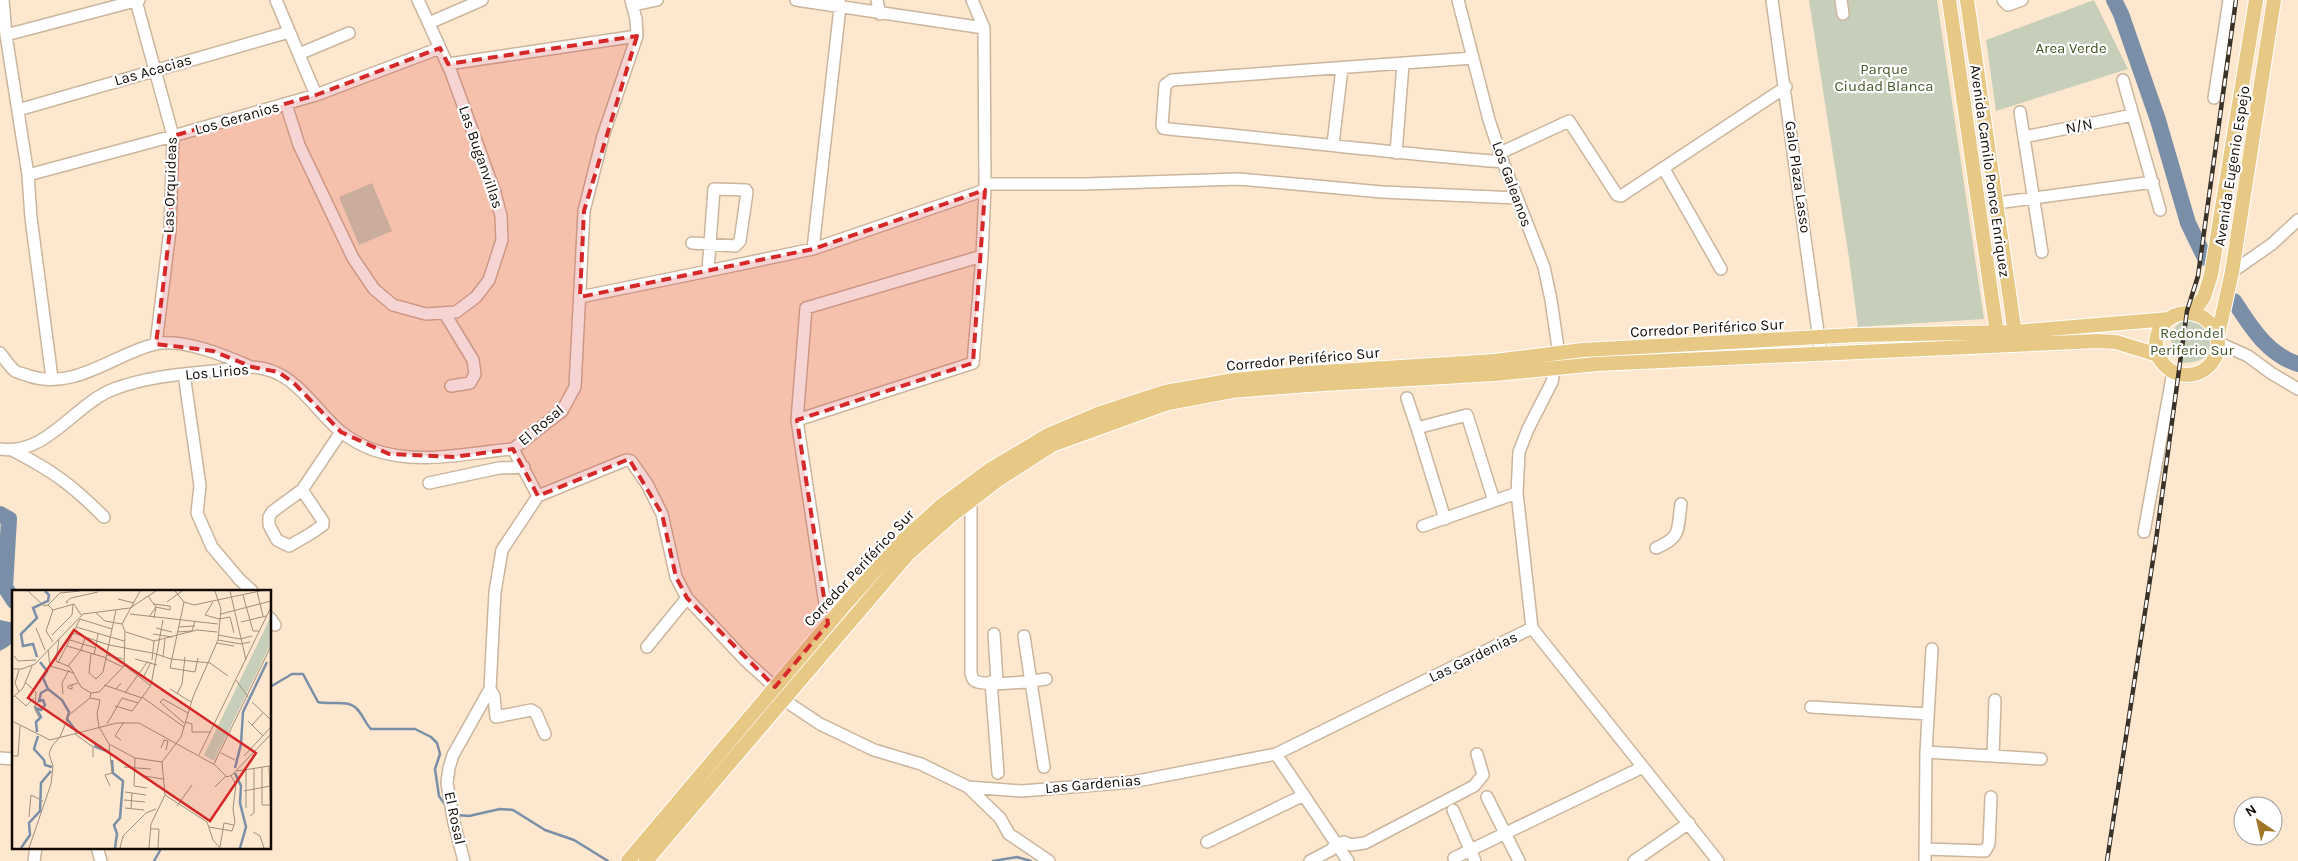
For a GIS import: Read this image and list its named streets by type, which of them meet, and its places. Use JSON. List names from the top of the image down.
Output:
{
  "streets": {
    "main road": ["Avenida Eugenio Espejo", "Avenida Camilo Ponce Enriquez", "Corredor Periférico Sur"],
    "street": [
      "Las Acacias",
      "Los Geranios",
      "N/N",
      "Las Buganvillas",
      "Galo Plaza Lasso",
      "Los Galeanos",
      "Las Orquideas",
      "Los Lirios",
      "El Rosal",
      "Las Gardenias"
    ]
  },
  "crossings": [
    ["Las Acacias", "Las Orquideas"],
    ["Los Geranios", "Las Buganvillas"],
    ["Los Geranios", "Las Orquideas"],
    ["Avenida Eugenio Espejo", "Corredor Periférico Sur"],
    ["Avenida Camilo Ponce Enriquez", "Corredor Periférico Sur"],
    ["Galo Plaza Lasso", "Corredor Periférico Sur"],
    ["Los Galeanos", "Corredor Periférico Sur"],
    ["Los Galeanos", "Las Gardenias"],
    ["Corredor Periférico Sur", "Las Gardenias"],
    ["Los Lirios", "El Rosal"],
    ["El Rosal", "Las Gardenias"]
  ],
  "parks": ["Area Verde", "Parque Ciudad Blanca", "Redondel Periferio Sur"],
  "north": "top left"
}
